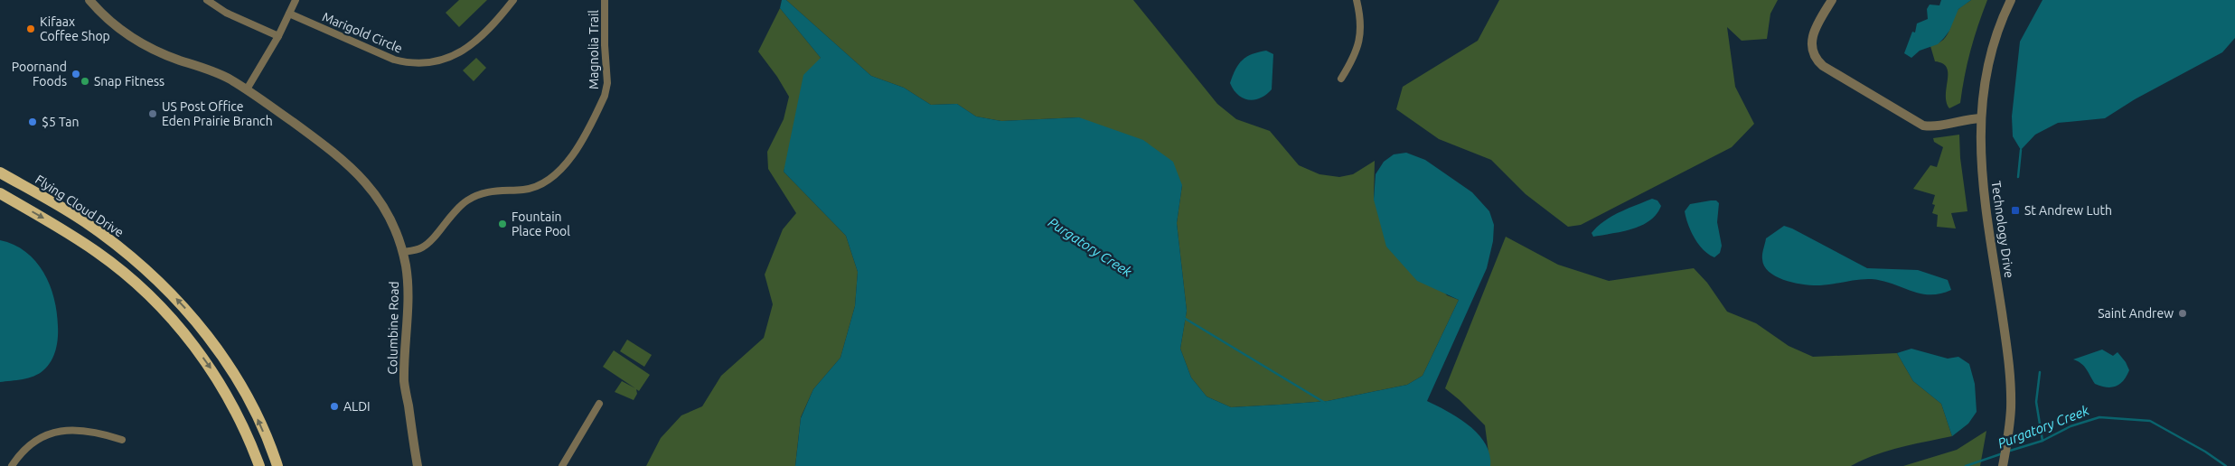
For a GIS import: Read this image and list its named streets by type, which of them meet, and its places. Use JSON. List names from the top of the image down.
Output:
{
  "streets": {
    "main road": ["Flying Cloud Drive"],
    "street": [
      "Marigold Circle",
      "Magnolia Trail",
      "Technology Drive",
      "Columbine Road"
    ]
  },
  "crossings": [
    ["Magnolia Trail", "Columbine Road"]
  ],
  "water": ["Purgatory Creek"],
  "places": {
    "other": [
      "Kifaax Coffee Shop",
      "Poornand Foods",
      "Snap Fitness",
      "US Post Office Eden Prairie Branch",
      "$5 Tan",
      "Fountain Place Pool",
      "Saint Andrew",
      "ALDI"
    ],
    "transit": ["St Andrew Luth"]
  }
}
